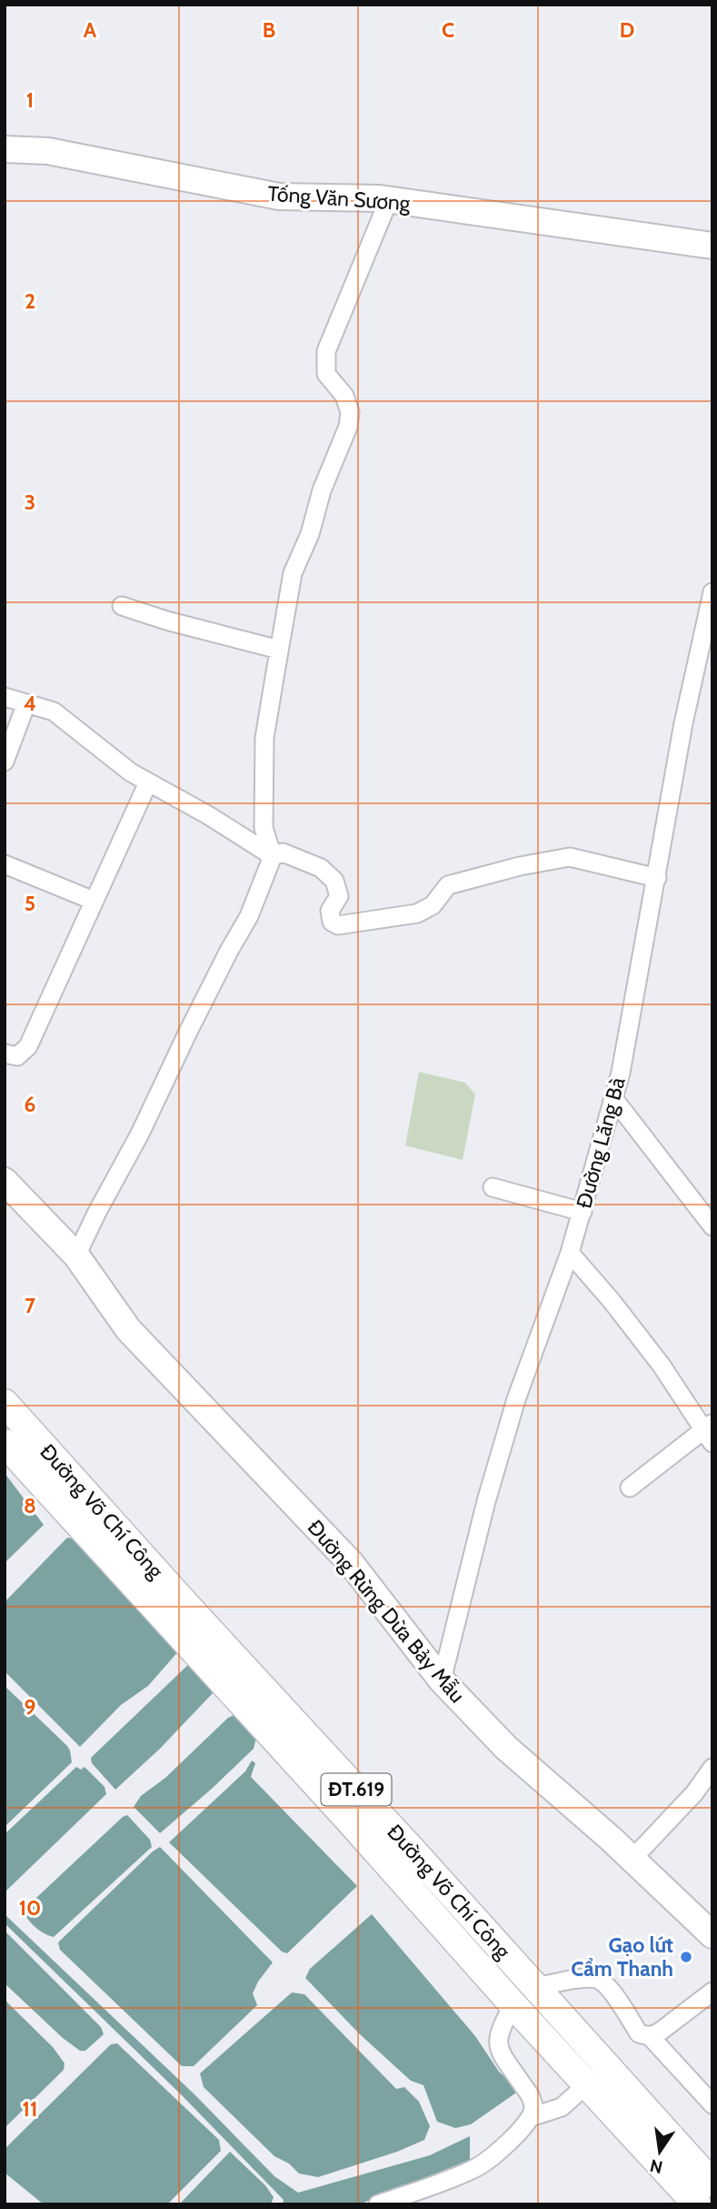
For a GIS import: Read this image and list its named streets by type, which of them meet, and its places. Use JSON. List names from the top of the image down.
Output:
{
  "streets": {
    "main road": ["Đường Võ Chí Công", "ĐT.619"],
    "street": ["Tống Văn Sương", "Đường Lăng Bà", "Đường Rừng Dừa Bảy Mẫu"]
  },
  "crossings": [
    ["Đường Lăng Bà", "Đường Rừng Dừa Bảy Mẫu"]
  ],
  "places": ["Gạo lứt Cẩm Thanh"],
  "north": "bottom",
  "grid": {
    "columns": [
      "A",
      "B",
      "C",
      "D"
    ],
    "rows": [
      "1",
      "2",
      "3",
      "4",
      "5",
      "6",
      "7",
      "8",
      "9",
      "10",
      "11"
    ]
  }
}
